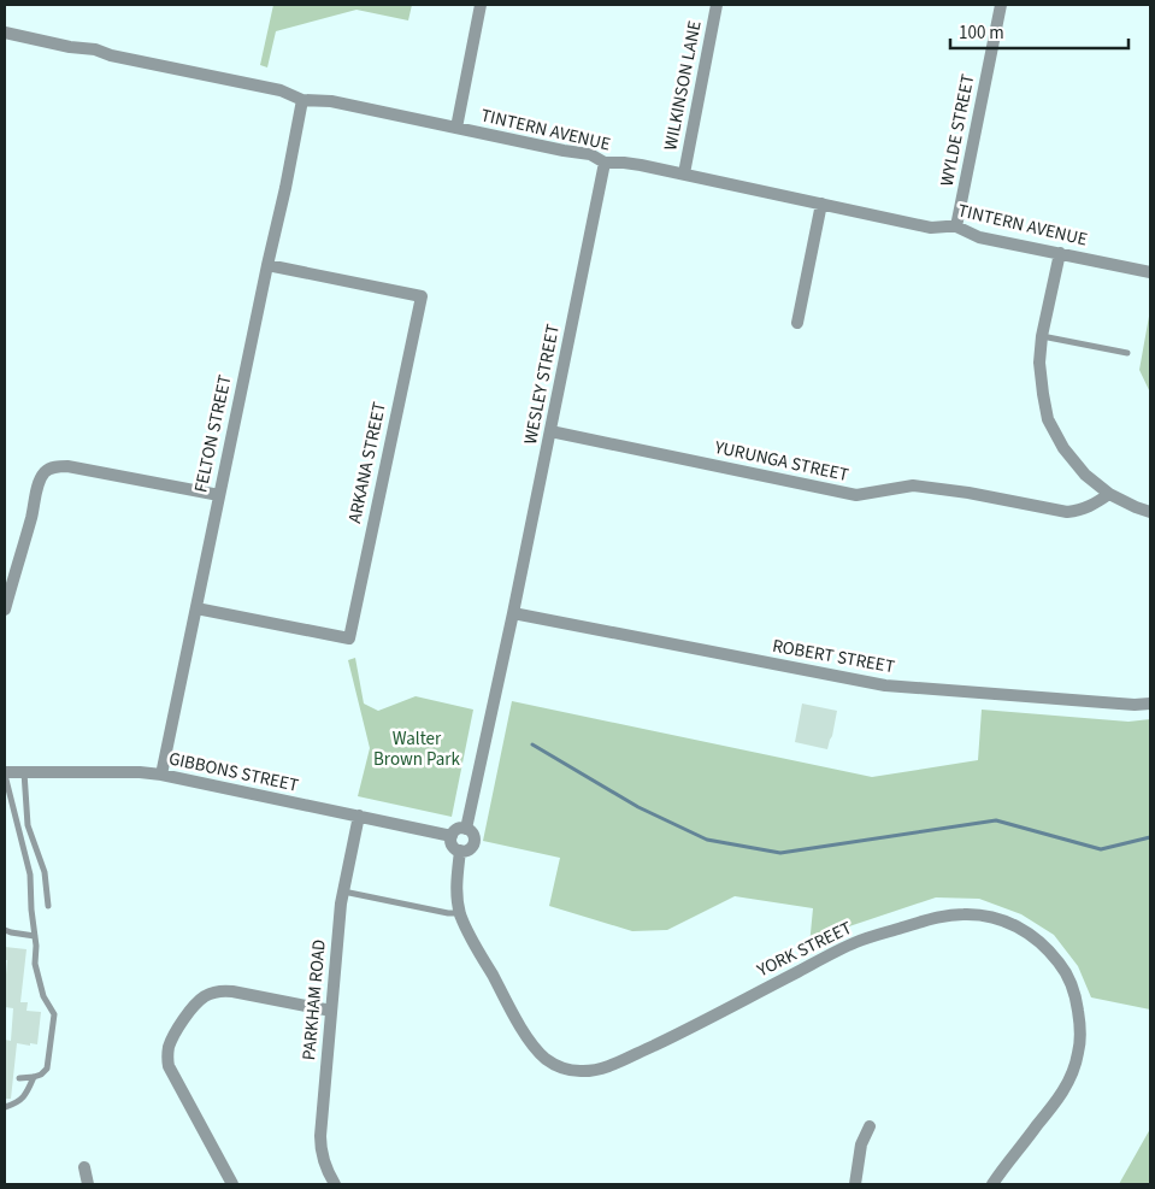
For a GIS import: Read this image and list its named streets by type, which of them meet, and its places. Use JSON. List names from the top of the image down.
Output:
{
  "streets": {
    "street": [
      "WILKINSON LANE",
      "TINTERN AVENUE",
      "WYLDE STREET",
      "WESLEY STREET",
      "FELTON STREET",
      "YURUNGA STREET",
      "ARKANA STREET",
      "ROBERT STREET",
      "GIBBONS STREET",
      "YORK STREET",
      "PARKHAM ROAD"
    ]
  },
  "crossings": [
    ["WILKINSON LANE", "TINTERN AVENUE"],
    ["TINTERN AVENUE", "WYLDE STREET"],
    ["TINTERN AVENUE", "WESLEY STREET"],
    ["TINTERN AVENUE", "FELTON STREET"],
    ["WESLEY STREET", "YURUNGA STREET"],
    ["WESLEY STREET", "ROBERT STREET"],
    ["FELTON STREET", "ARKANA STREET"],
    ["FELTON STREET", "GIBBONS STREET"],
    ["GIBBONS STREET", "YORK STREET"],
    ["GIBBONS STREET", "PARKHAM ROAD"]
  ],
  "parks": ["Walter Brown Park"],
  "scale_bar": "100 m"
}
